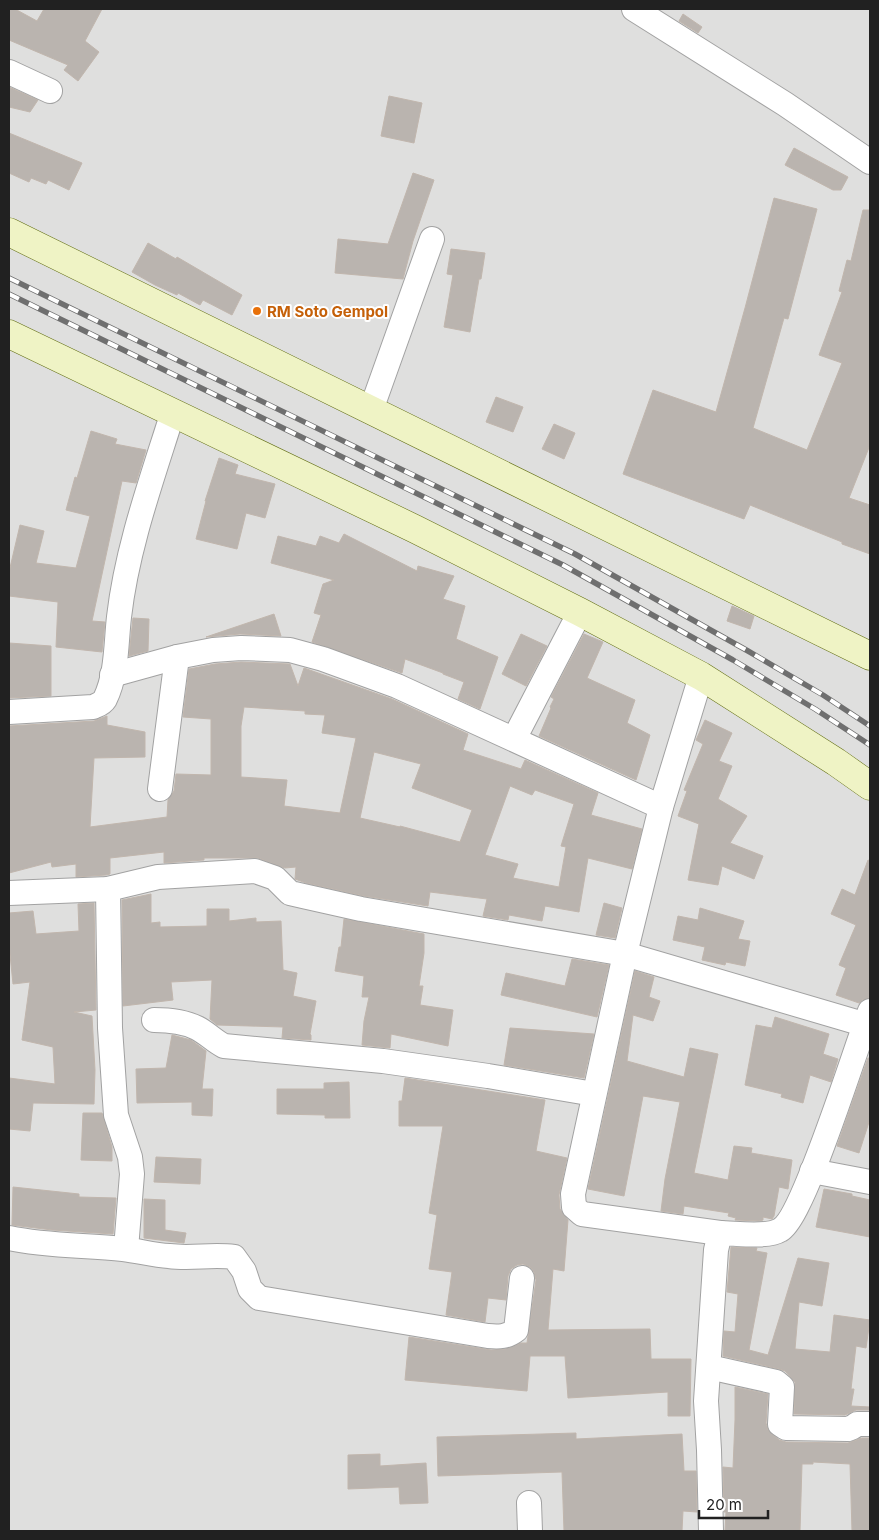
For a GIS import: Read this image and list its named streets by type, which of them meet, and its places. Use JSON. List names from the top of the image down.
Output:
{
  "places": ["RM Soto Gempol"],
  "scale_bar": "20 m"
}
